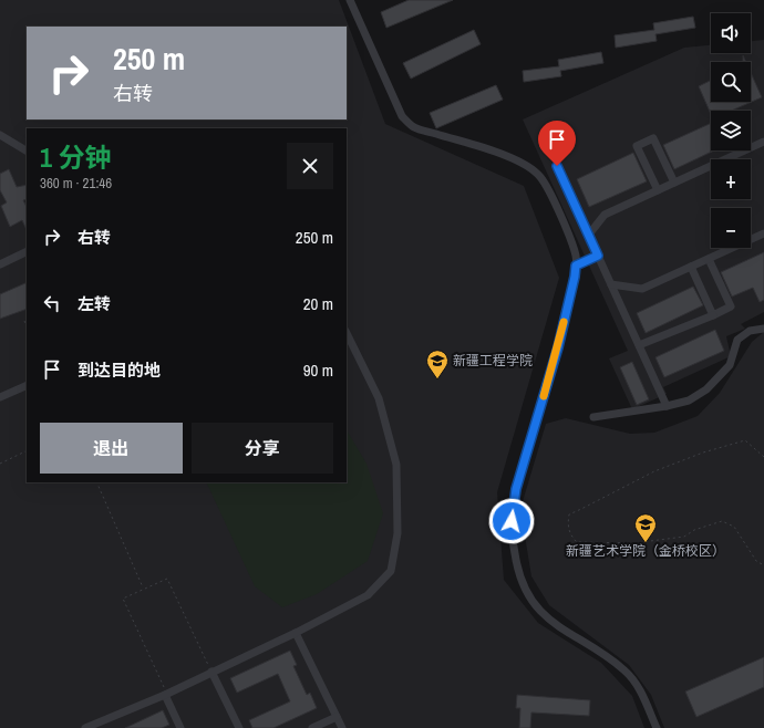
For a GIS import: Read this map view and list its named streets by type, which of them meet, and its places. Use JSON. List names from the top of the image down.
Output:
{
  "places": {
    "school or university": ["新疆工程学院", "新疆艺术学院（金桥校区）"]
  },
  "page": {
    "map_buttons": ["+", "−"],
    "turn": ["250 m", "右转"],
    "heading": ["1 分钟", "360 m · 21:46"],
    "list": [
      {
        "name": "右转",
        "value": "250 m"
      },
      {
        "name": "左转",
        "value": "20 m"
      },
      {
        "name": "到达目的地",
        "value": "90 m"
      }
    ],
    "buttons": ["退出", "分享"]
  }
}
